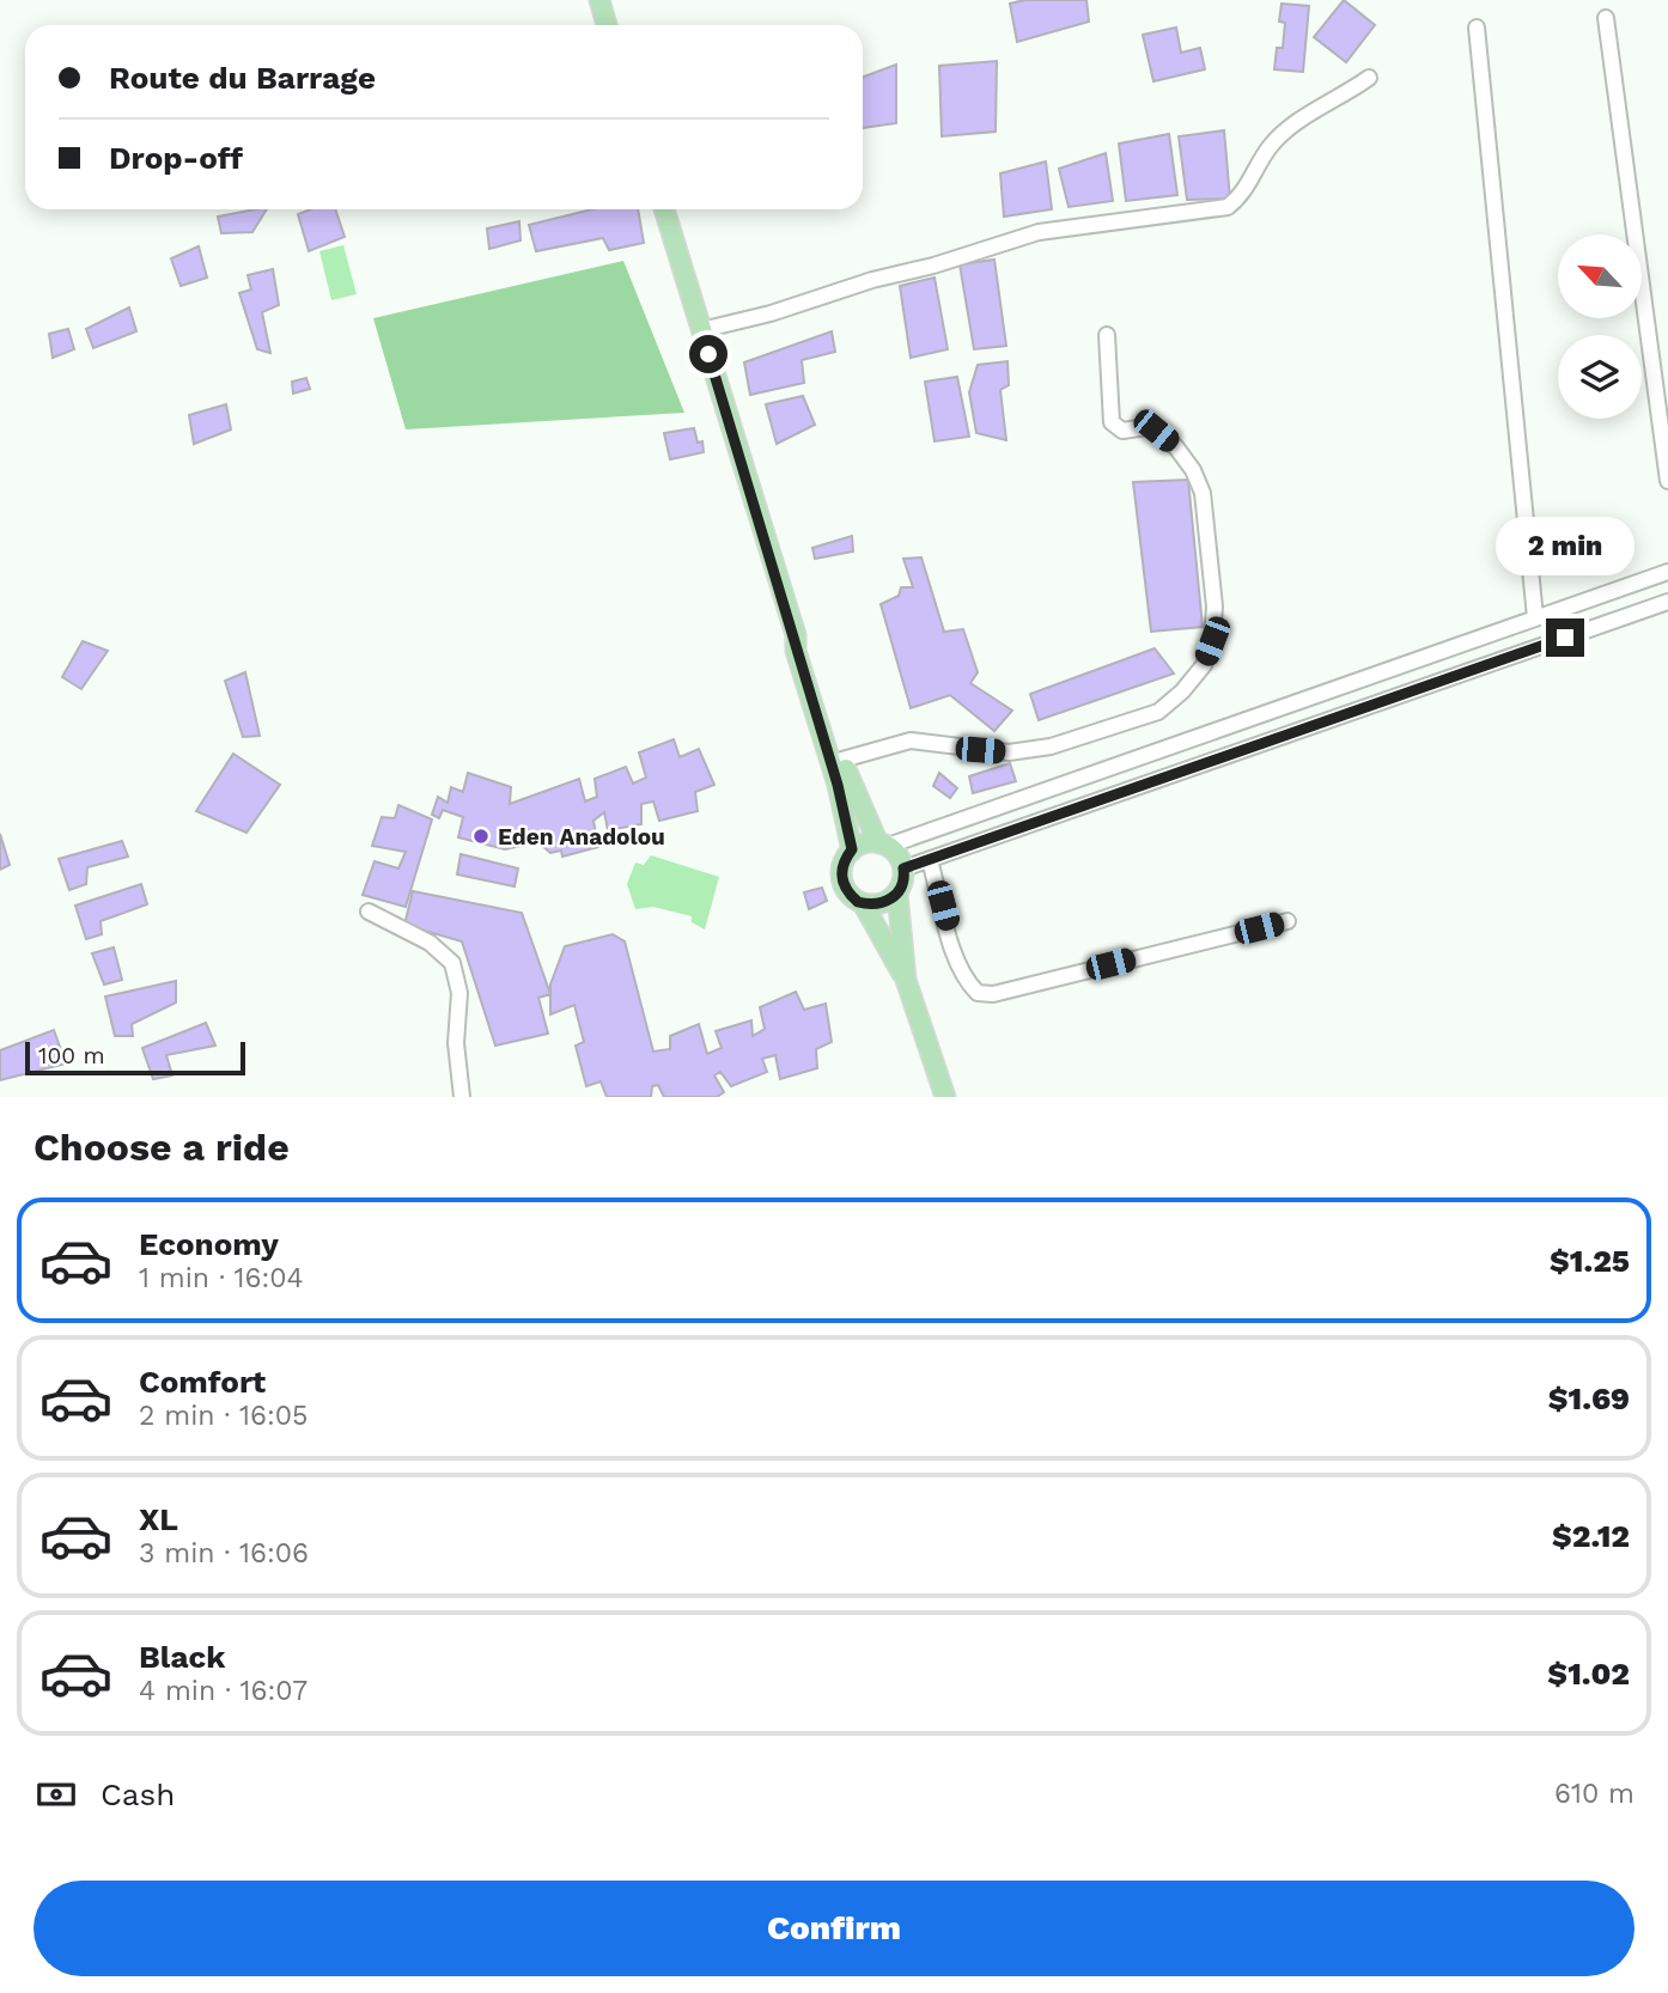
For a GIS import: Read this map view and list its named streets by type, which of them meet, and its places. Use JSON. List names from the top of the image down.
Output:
{
  "places": ["Eden Anadolou"],
  "scale_bar": "100 m",
  "north": "top left",
  "page": {
    "banner": ["Route du Barrage", "Drop-off"],
    "bubble": "2 min",
    "scale": "100 m",
    "heading": "Choose a ride",
    "list": [
      {
        "name": "Economy",
        "note": "1 min · 16:04",
        "value": "$1.25"
      },
      {
        "name": "Comfort",
        "note": "2 min · 16:05",
        "value": "$1.69"
      },
      {
        "name": "XL",
        "note": "3 min · 16:06",
        "value": "$2.12"
      },
      {
        "name": "Black",
        "note": "4 min · 16:07",
        "value": "$1.02"
      }
    ],
    "pay": ["Cash", "610 m"],
    "buttons": "Confirm"
  }
}
